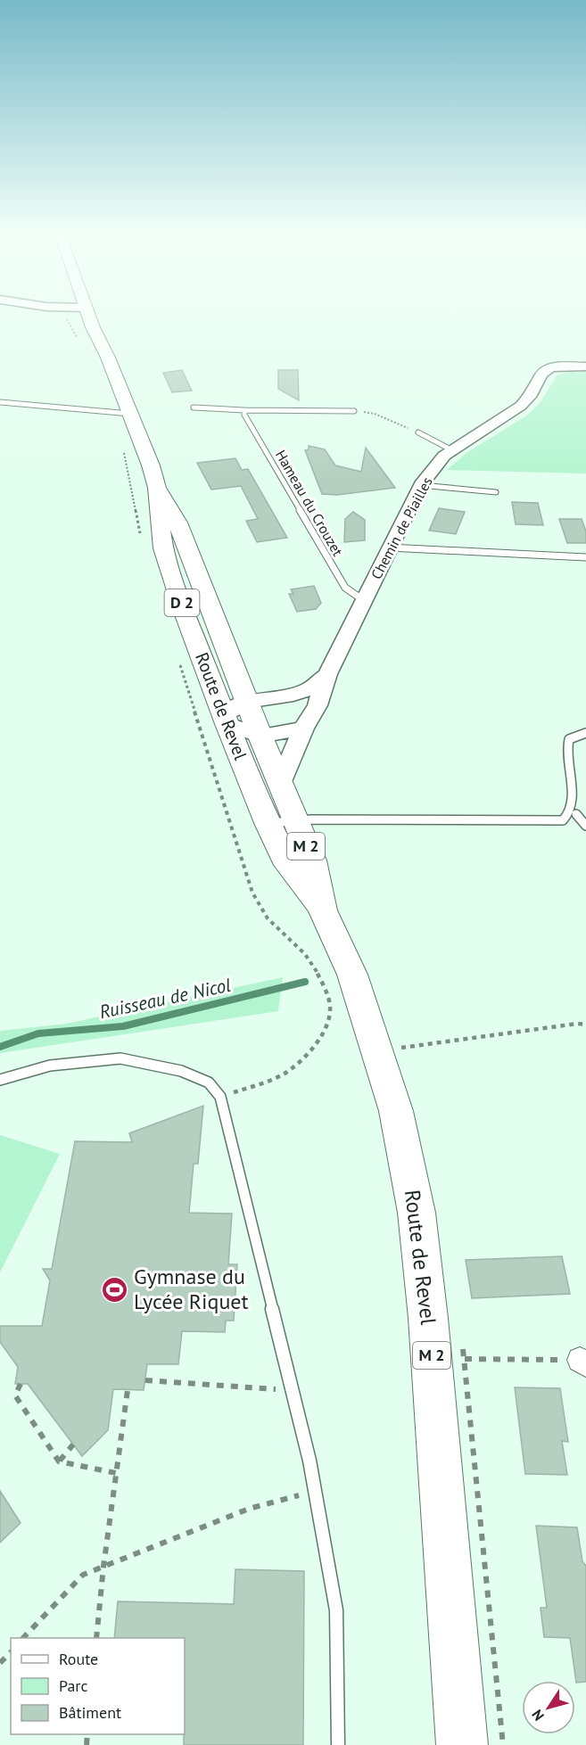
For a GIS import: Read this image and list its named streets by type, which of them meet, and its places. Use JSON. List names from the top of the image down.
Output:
{
  "streets": {
    "main road": ["D 2", "Route de Revel", "M 2"],
    "street": ["Chemin de Piailles"],
    "lane": ["Hameau du Crouzet"]
  },
  "crossings": [
    ["Hameau du Crouzet", "Chemin de Piailles"],
    ["Chemin de Piailles", "Route de Revel"]
  ],
  "water": ["Ruisseau de Nicol"],
  "places": {
    "sports": ["Gymnase du Lycée Riquet"]
  },
  "legend": ["Route", "Parc", "Bâtiment"],
  "north": "bottom left"
}
